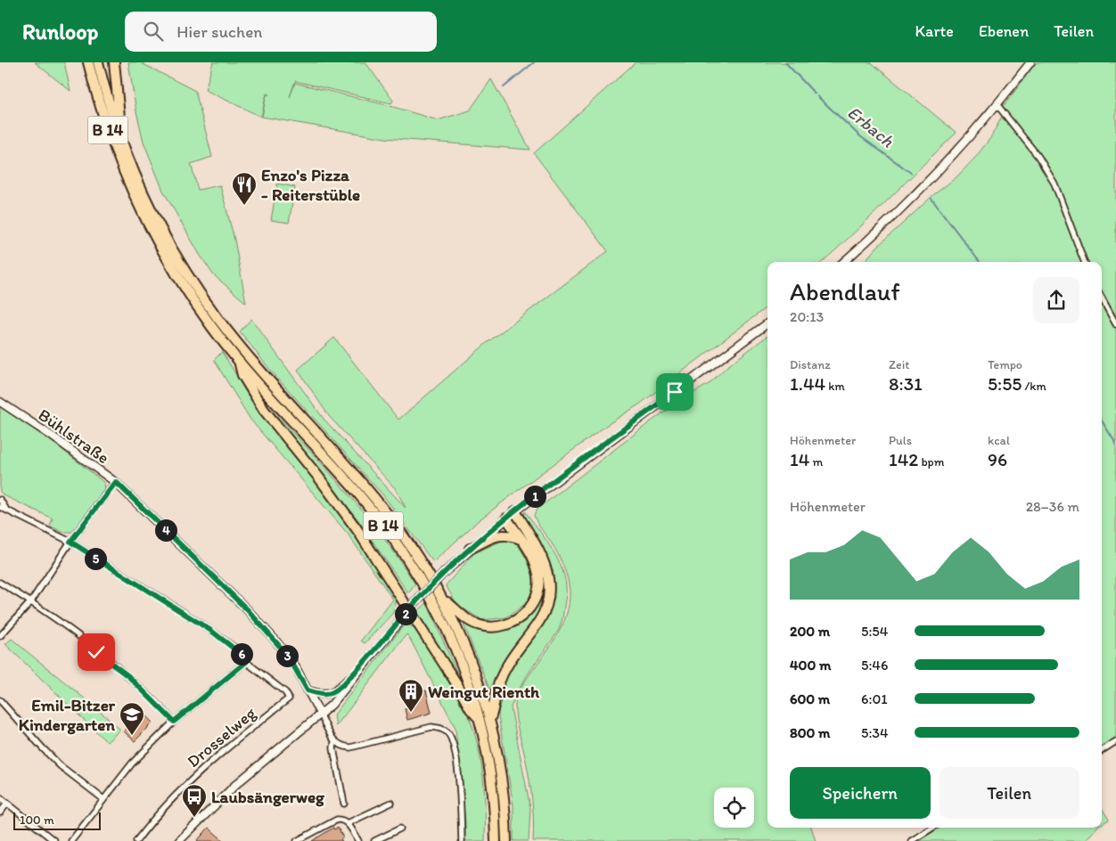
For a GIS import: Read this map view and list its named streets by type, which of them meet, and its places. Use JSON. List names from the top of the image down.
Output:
{
  "streets": {
    "highway": ["B 14"],
    "main road": ["Bühlstraße"],
    "street": ["Drosselweg"]
  },
  "water": ["Erbach"],
  "places": {
    "restaurant": ["Enzo's Pizza - Reiterstüble"],
    "building": ["Weingut Rienth"],
    "school or university": ["Emil-Bitzer Kindergarten"],
    "bus stop": ["Laubsängerweg"]
  },
  "scale_bar": "100 m",
  "page": {
    "header": "Runloop",
    "search": "Hier suchen",
    "nav": ["Karte", "Ebenen", "Teilen"],
    "heading": ["Abendlauf", "20:13"],
    "stats": [
      ["Distanz", "1.44 km"],
      ["Zeit", "8:31"],
      ["Tempo", "5:55 /km"],
      ["Höhenmeter", "14 m"],
      ["Puls", "142 bpm"],
      ["kcal", "96"]
    ],
    "pins": [
      "1",
      "4",
      "5",
      "2",
      "6",
      "3"
    ],
    "chart": ["Höhenmeter", "28–36 m"],
    "list": [
      {
        "name": "200 m",
        "note": "5:54"
      },
      {
        "name": "400 m",
        "note": "5:46"
      },
      {
        "name": "600 m",
        "note": "6:01"
      },
      {
        "name": "800 m",
        "note": "5:34"
      }
    ],
    "buttons": ["Speichern", "Teilen"],
    "scale": "100 m"
  }
}
